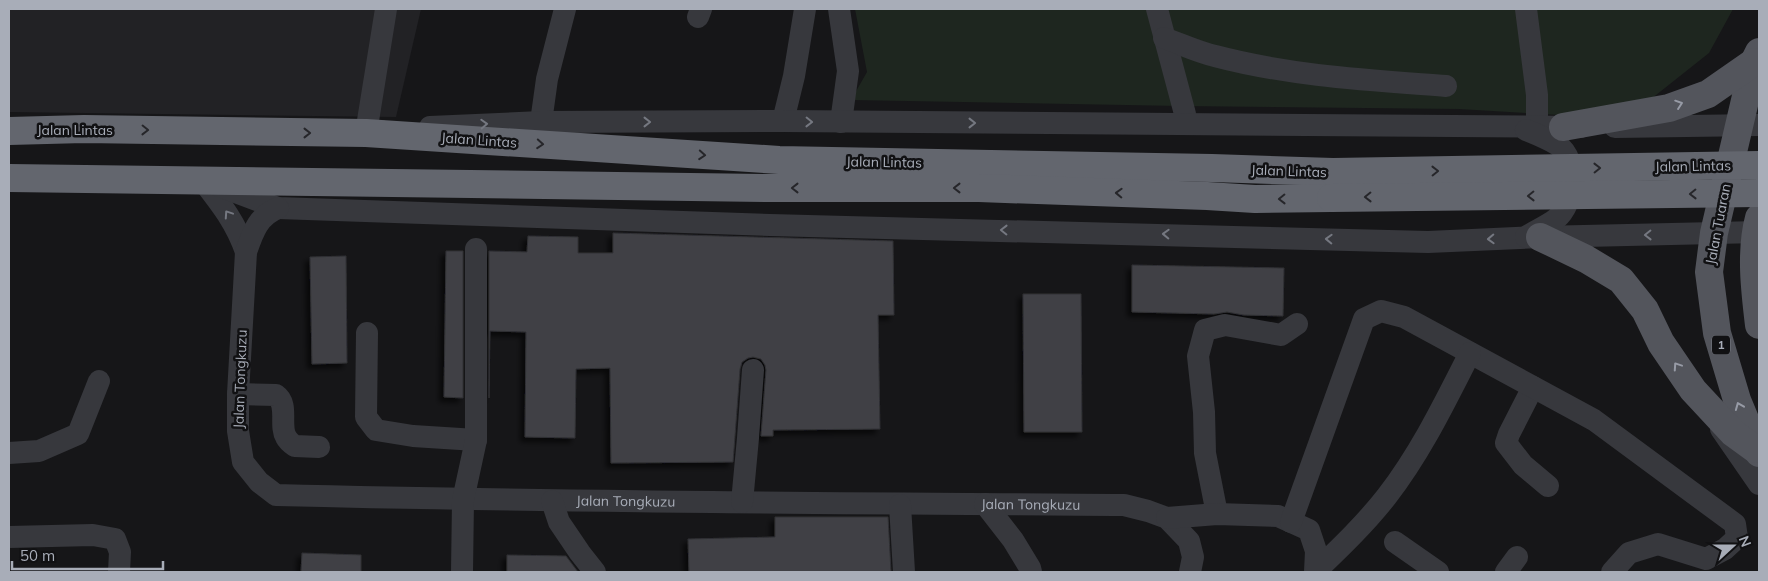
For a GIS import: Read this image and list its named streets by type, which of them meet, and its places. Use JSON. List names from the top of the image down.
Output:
{
  "streets": {
    "highway": ["Jalan Lintas"],
    "main road": ["Jalan Tuaran", "1"],
    "street": ["Jalan Tongkuzu"]
  },
  "crossings": [
    ["Jalan Lintas", "Jalan Tongkuzu"]
  ],
  "scale_bar": "50 m",
  "north": "right"
}
